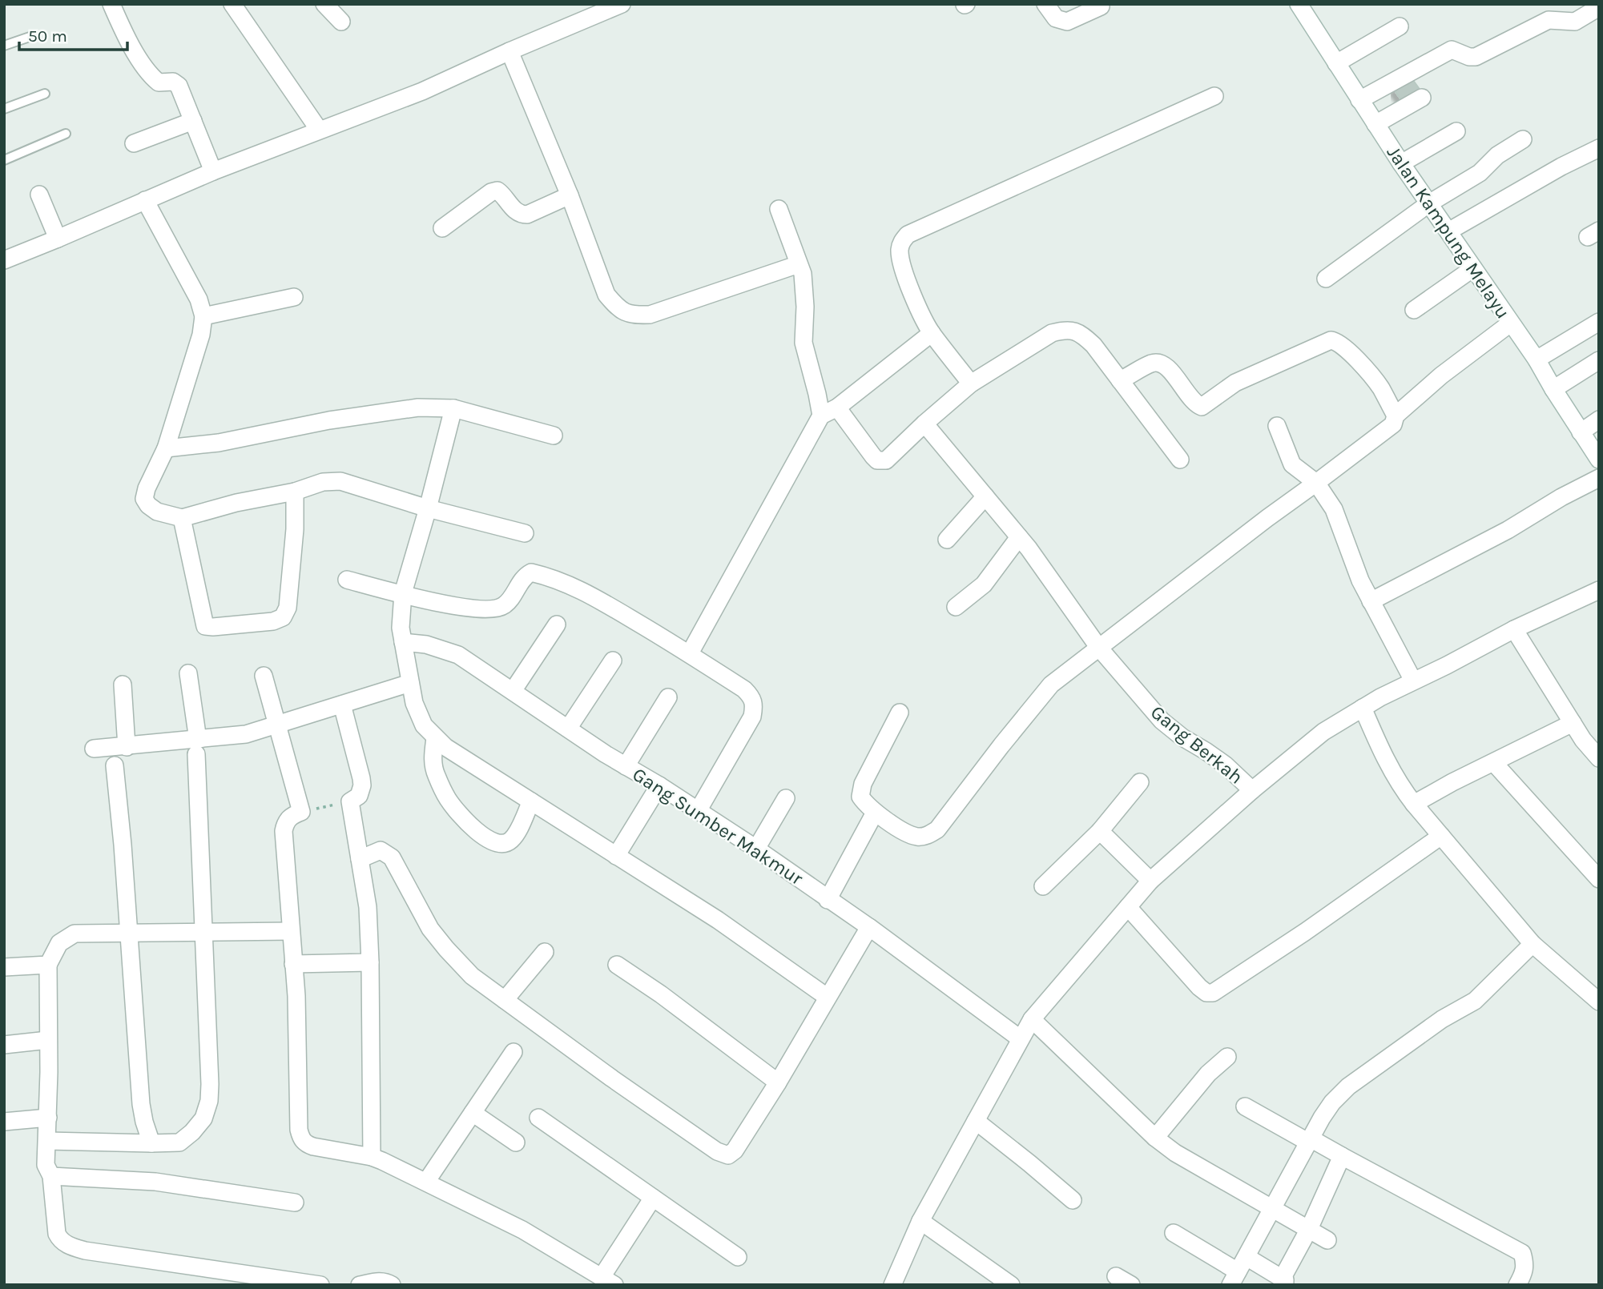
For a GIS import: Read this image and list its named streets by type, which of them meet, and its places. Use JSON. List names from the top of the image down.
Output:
{
  "streets": {
    "street": ["Jalan Kampung Melayu", "Gang Berkah", "Gang Sumber Makmur"]
  },
  "scale_bar": "50 m"
}
